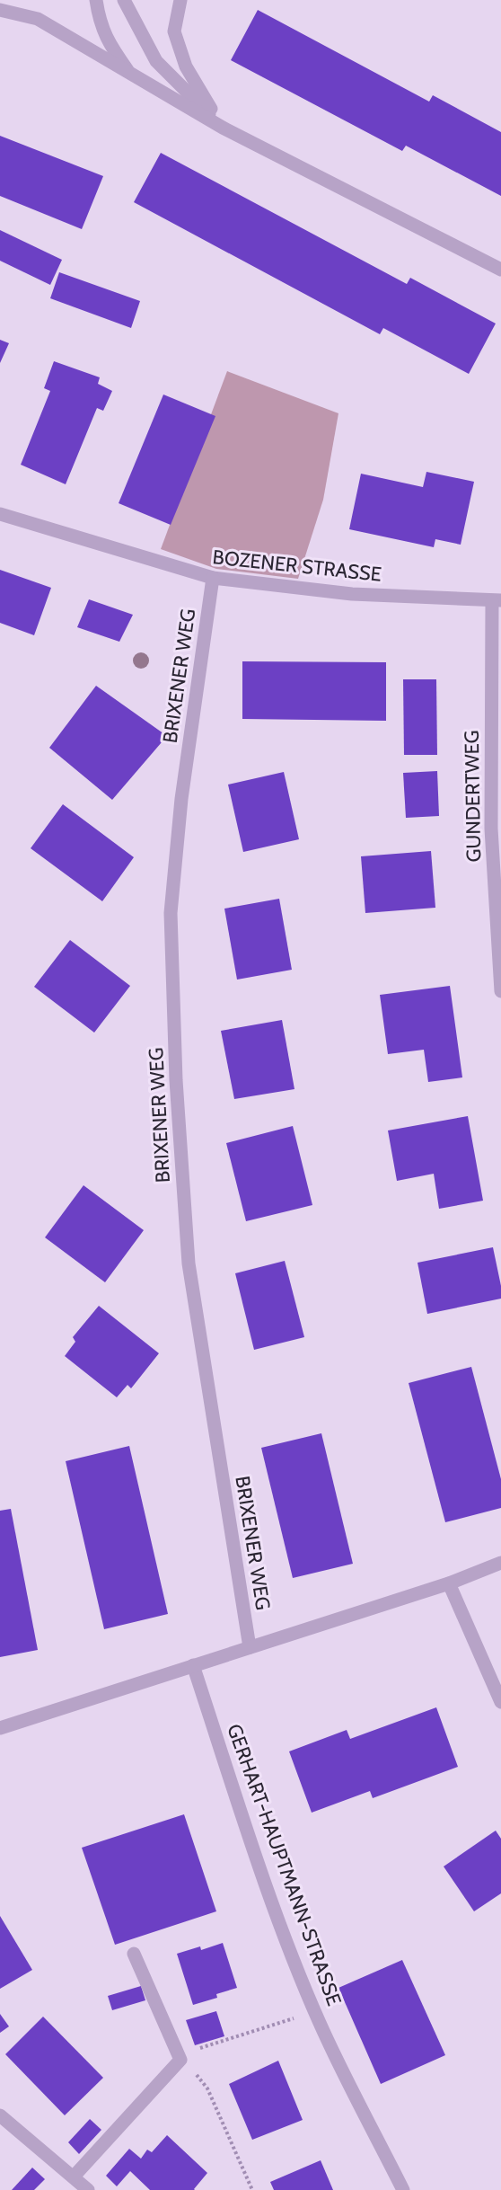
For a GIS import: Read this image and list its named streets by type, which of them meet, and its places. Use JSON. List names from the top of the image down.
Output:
{
  "streets": {
    "street": [
      "BOZENER STRASSE",
      "BRIXENER WEG",
      "GUNDERTWEG",
      "GERHART-HAUPTMANN-STRASSE"
    ]
  },
  "crossings": [
    ["BOZENER STRASSE", "BRIXENER WEG"],
    ["BOZENER STRASSE", "GUNDERTWEG"]
  ]
}
